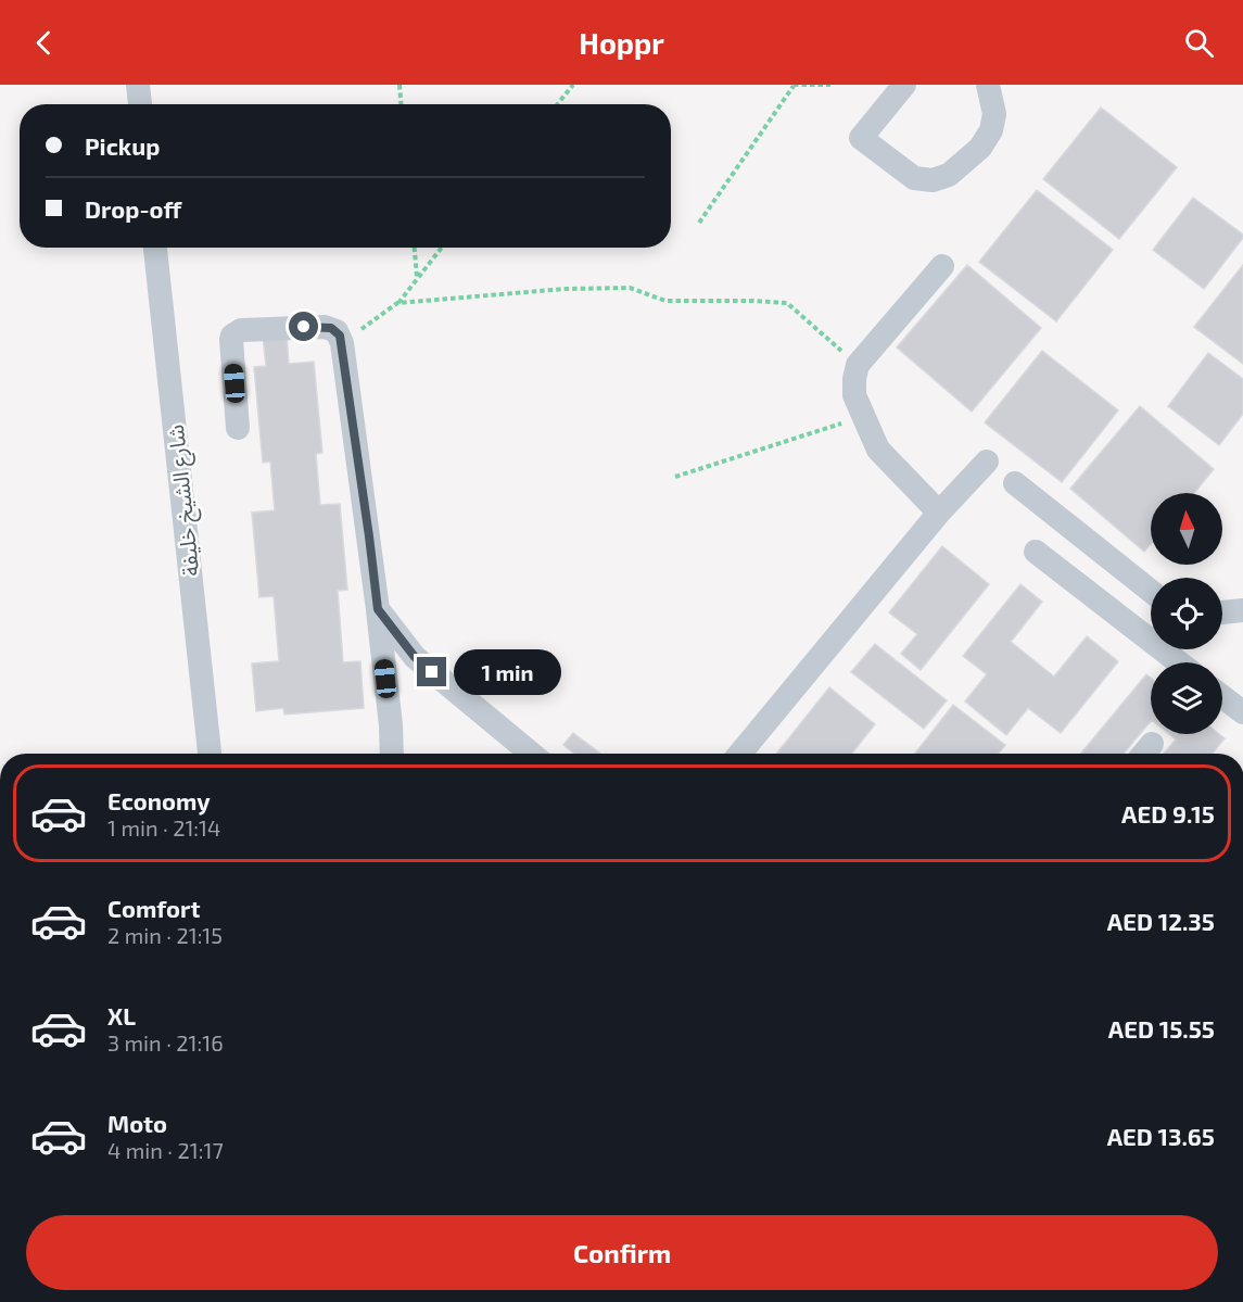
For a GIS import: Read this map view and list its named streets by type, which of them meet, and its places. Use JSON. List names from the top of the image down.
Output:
{
  "streets": {
    "street": ["شارع الشيخ خليفة"]
  },
  "north": "top",
  "page": {
    "header": "Hoppr",
    "banner": ["Pickup", "Drop-off"],
    "bubble": "1 min",
    "list": [
      {
        "name": "Economy",
        "note": "1 min · 21:14",
        "value": "AED 9.15"
      },
      {
        "name": "Comfort",
        "note": "2 min · 21:15",
        "value": "AED 12.35"
      },
      {
        "name": "XL",
        "note": "3 min · 21:16",
        "value": "AED 15.55"
      },
      {
        "name": "Moto",
        "note": "4 min · 21:17",
        "value": "AED 13.65"
      }
    ],
    "buttons": "Confirm"
  }
}
